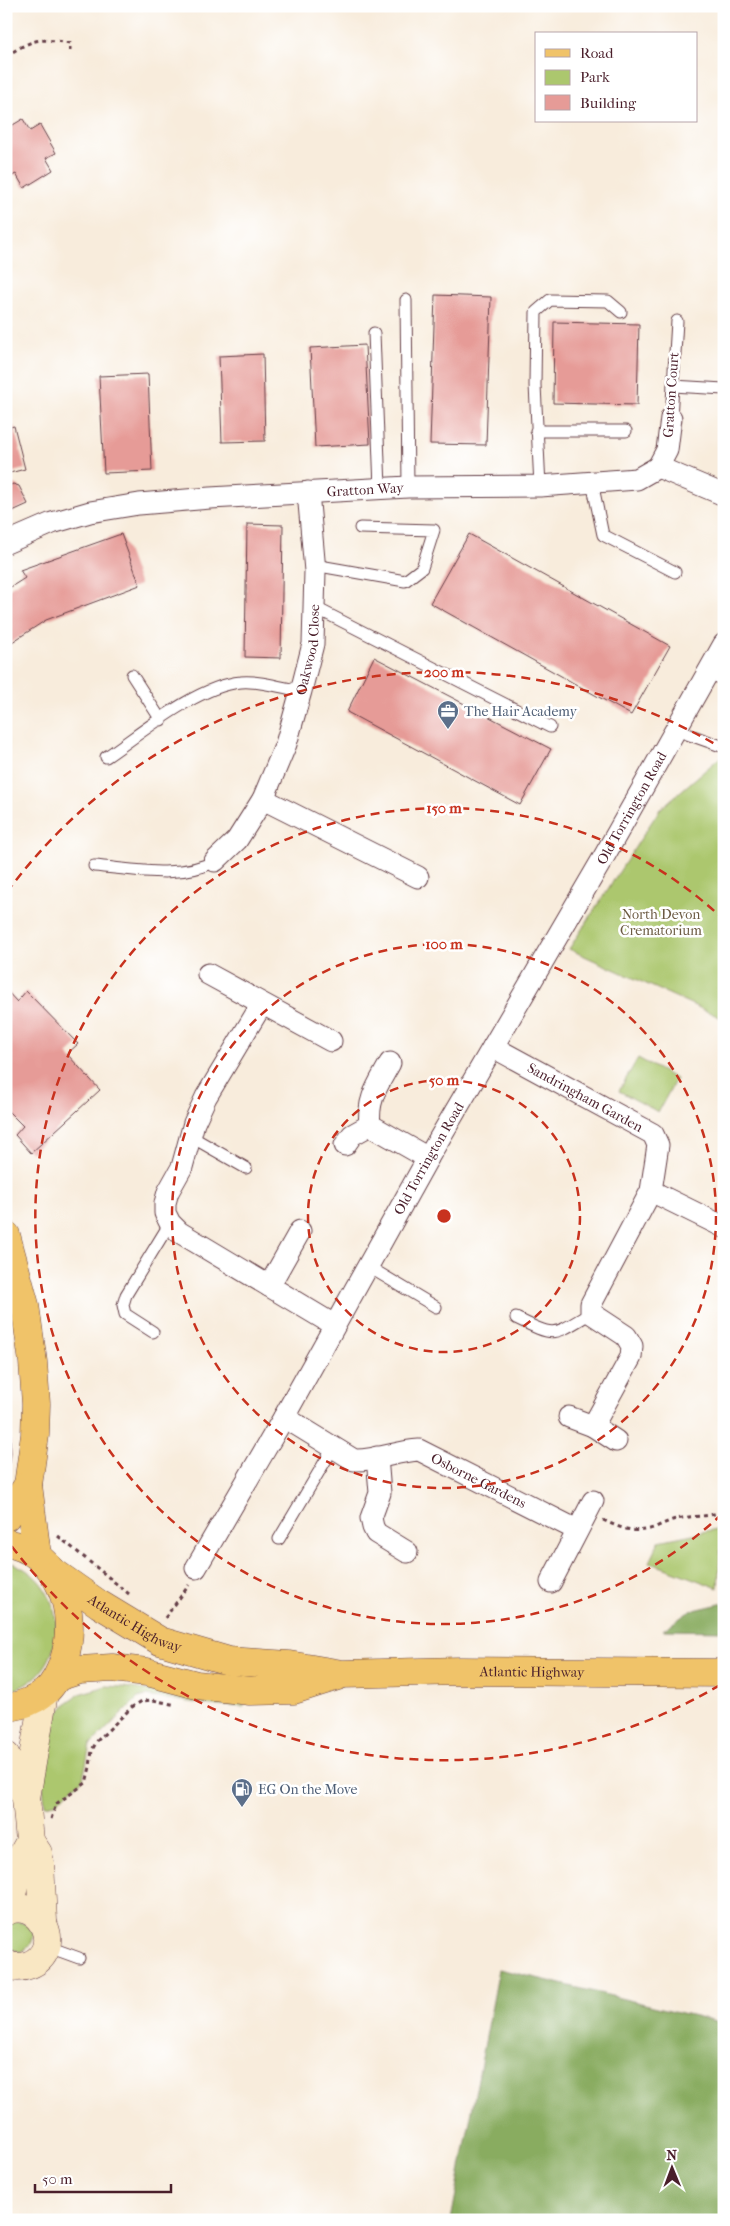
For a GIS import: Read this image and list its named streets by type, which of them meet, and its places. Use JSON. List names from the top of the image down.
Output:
{
  "streets": {
    "main road": ["Atlantic Highway"],
    "street": [
      "Gratton Court",
      "Gratton Way",
      "Oakwood Close",
      "Old Torrington Road",
      "Sandringham Garden",
      "Osborne Gardens"
    ]
  },
  "crossings": [
    ["Gratton Court", "Gratton Way"],
    ["Gratton Way", "Oakwood Close"],
    ["Old Torrington Road", "Sandringham Garden"],
    ["Old Torrington Road", "Osborne Gardens"]
  ],
  "parks": ["North Devon Crematorium"],
  "places": {
    "office": ["The Hair Academy"],
    "fuel station": ["EG On the Move"]
  },
  "legend": ["Road", "Park", "Building"],
  "scale_bar": "50 m",
  "north": "top",
  "rings": [
    "200 m",
    "150 m",
    "100 m",
    "50 m"
  ]
}
